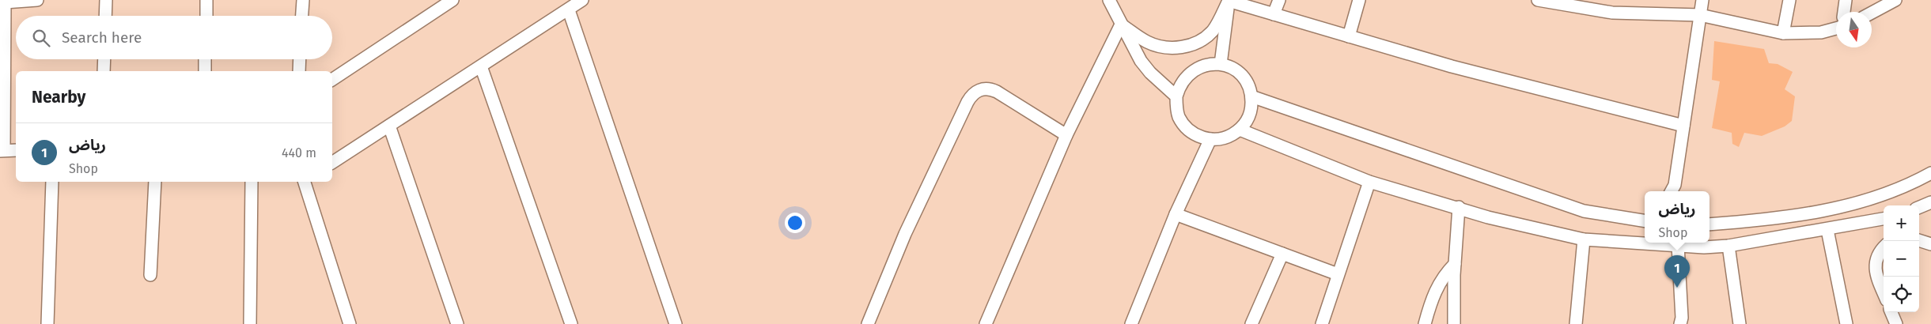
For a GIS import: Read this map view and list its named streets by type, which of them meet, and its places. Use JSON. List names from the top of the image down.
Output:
{
  "north": "bottom",
  "page": {
    "search": "Search here",
    "heading": "Nearby",
    "list": [
      {
        "mark": "1",
        "name": "رياض",
        "note": "Shop",
        "value": "440 m"
      }
    ],
    "popup": ["رياض", "Shop"],
    "map_buttons": ["+", "−"],
    "pins": "1"
  }
}
